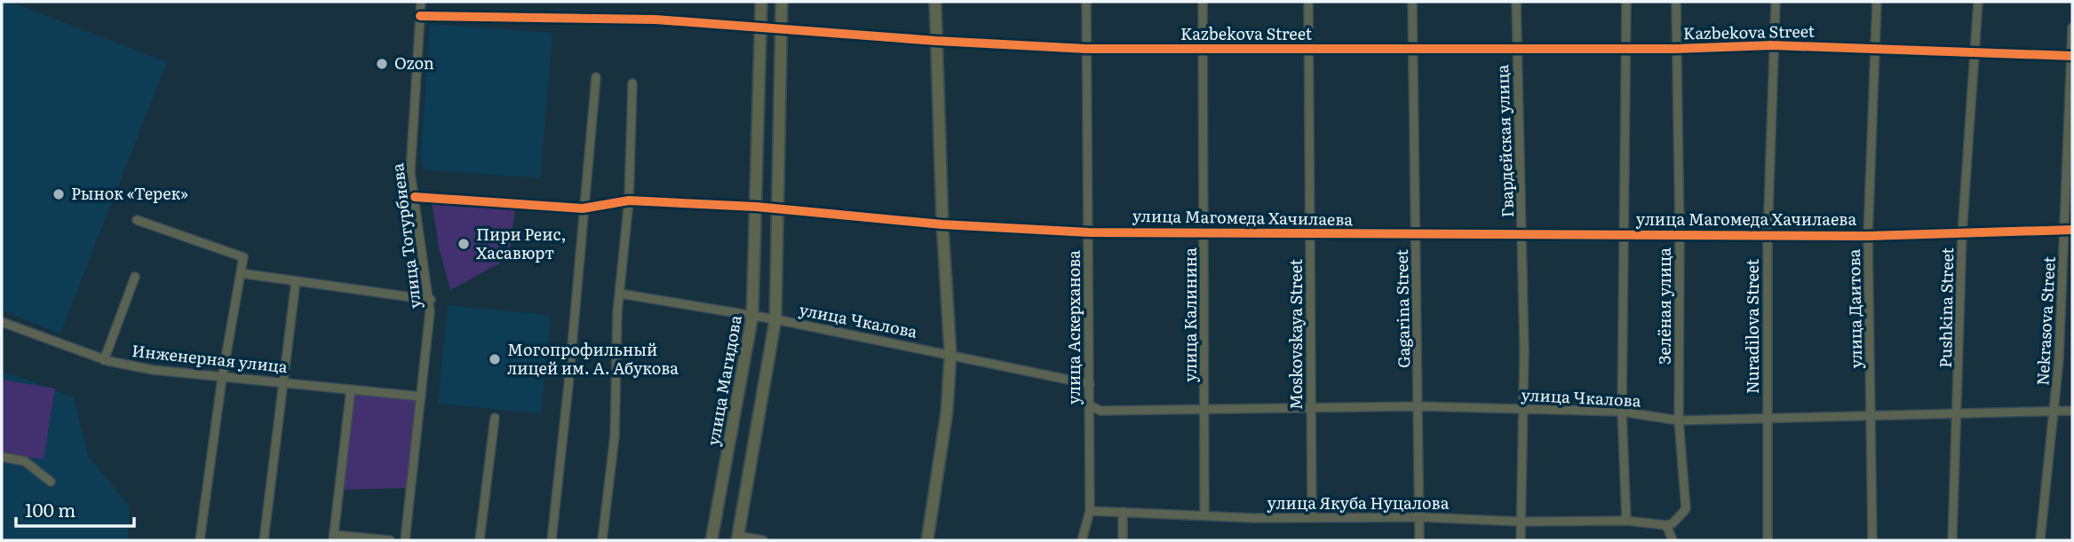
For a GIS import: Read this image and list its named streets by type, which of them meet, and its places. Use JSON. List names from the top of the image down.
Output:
{
  "streets": {
    "main road": ["улица Магидова"],
    "street": [
      "Kazbekova Street",
      "Гвардейская улица",
      "улица Магомеда Хачилаева",
      "улица Тотурбиева",
      "Зелёная улица",
      "Pushkina Street",
      "Gagarina Street",
      "улица Даитова",
      "улица Калинина",
      "улица Чкалова",
      "Nekrasova Street",
      "Nuradilova Street",
      "улица Аскерханова",
      "Moskovskaya Street",
      "Инженерная улица",
      "улица Якуба Нуцалова"
    ]
  },
  "crossings": [
    ["Kazbekova Street", "Гвардейская улица"],
    ["Kazbekova Street", "улица Тотурбиева"],
    ["Kazbekova Street", "Зелёная улица"],
    ["Kazbekova Street", "Pushkina Street"],
    ["Kazbekova Street", "Gagarina Street"],
    ["Kazbekova Street", "улица Даитова"],
    ["Kazbekova Street", "улица Калинина"],
    ["Kazbekova Street", "Nekrasova Street"],
    ["Kazbekova Street", "Nuradilova Street"],
    ["Kazbekova Street", "улица Аскерханова"],
    ["Kazbekova Street", "Moskovskaya Street"],
    ["Kazbekova Street", "улица Магидова"],
    ["Гвардейская улица", "улица Магомеда Хачилаева"],
    ["Гвардейская улица", "улица Чкалова"],
    ["Гвардейская улица", "улица Якуба Нуцалова"],
    ["улица Магомеда Хачилаева", "улица Тотурбиева"],
    ["улица Магомеда Хачилаева", "Зелёная улица"],
    ["улица Магомеда Хачилаева", "Pushkina Street"],
    ["улица Магомеда Хачилаева", "Gagarina Street"],
    ["улица Магомеда Хачилаева", "улица Даитова"],
    ["улица Магомеда Хачилаева", "улица Калинина"],
    ["улица Магомеда Хачилаева", "Nekrasova Street"],
    ["улица Магомеда Хачилаева", "Nuradilova Street"],
    ["улица Магомеда Хачилаева", "улица Аскерханова"],
    ["улица Магомеда Хачилаева", "Moskovskaya Street"],
    ["улица Магомеда Хачилаева", "улица Магидова"],
    ["улица Тотурбиева", "Инженерная улица"],
    ["Зелёная улица", "улица Чкалова"],
    ["Зелёная улица", "улица Якуба Нуцалова"],
    ["Pushkina Street", "улица Чкалова"],
    ["Gagarina Street", "улица Чкалова"],
    ["Gagarina Street", "улица Якуба Нуцалова"],
    ["улица Даитова", "улица Чкалова"],
    ["улица Калинина", "улица Чкалова"],
    ["улица Калинина", "улица Якуба Нуцалова"],
    ["улица Чкалова", "Nekrasova Street"],
    ["улица Чкалова", "Nuradilova Street"],
    ["улица Чкалова", "улица Аскерханова"],
    ["улица Чкалова", "Moskovskaya Street"],
    ["улица Чкалова", "улица Магидова"],
    ["улица Аскерханова", "улица Якуба Нуцалова"],
    ["Moskovskaya Street", "улица Якуба Нуцалова"]
  ],
  "places": [
    "Ozon",
    "Рынок «Терек»",
    "Пири Реис, Хасавюрт",
    "Могопрофильный лицей им. А. Абукова"
  ],
  "scale_bar": "100 m"
}
